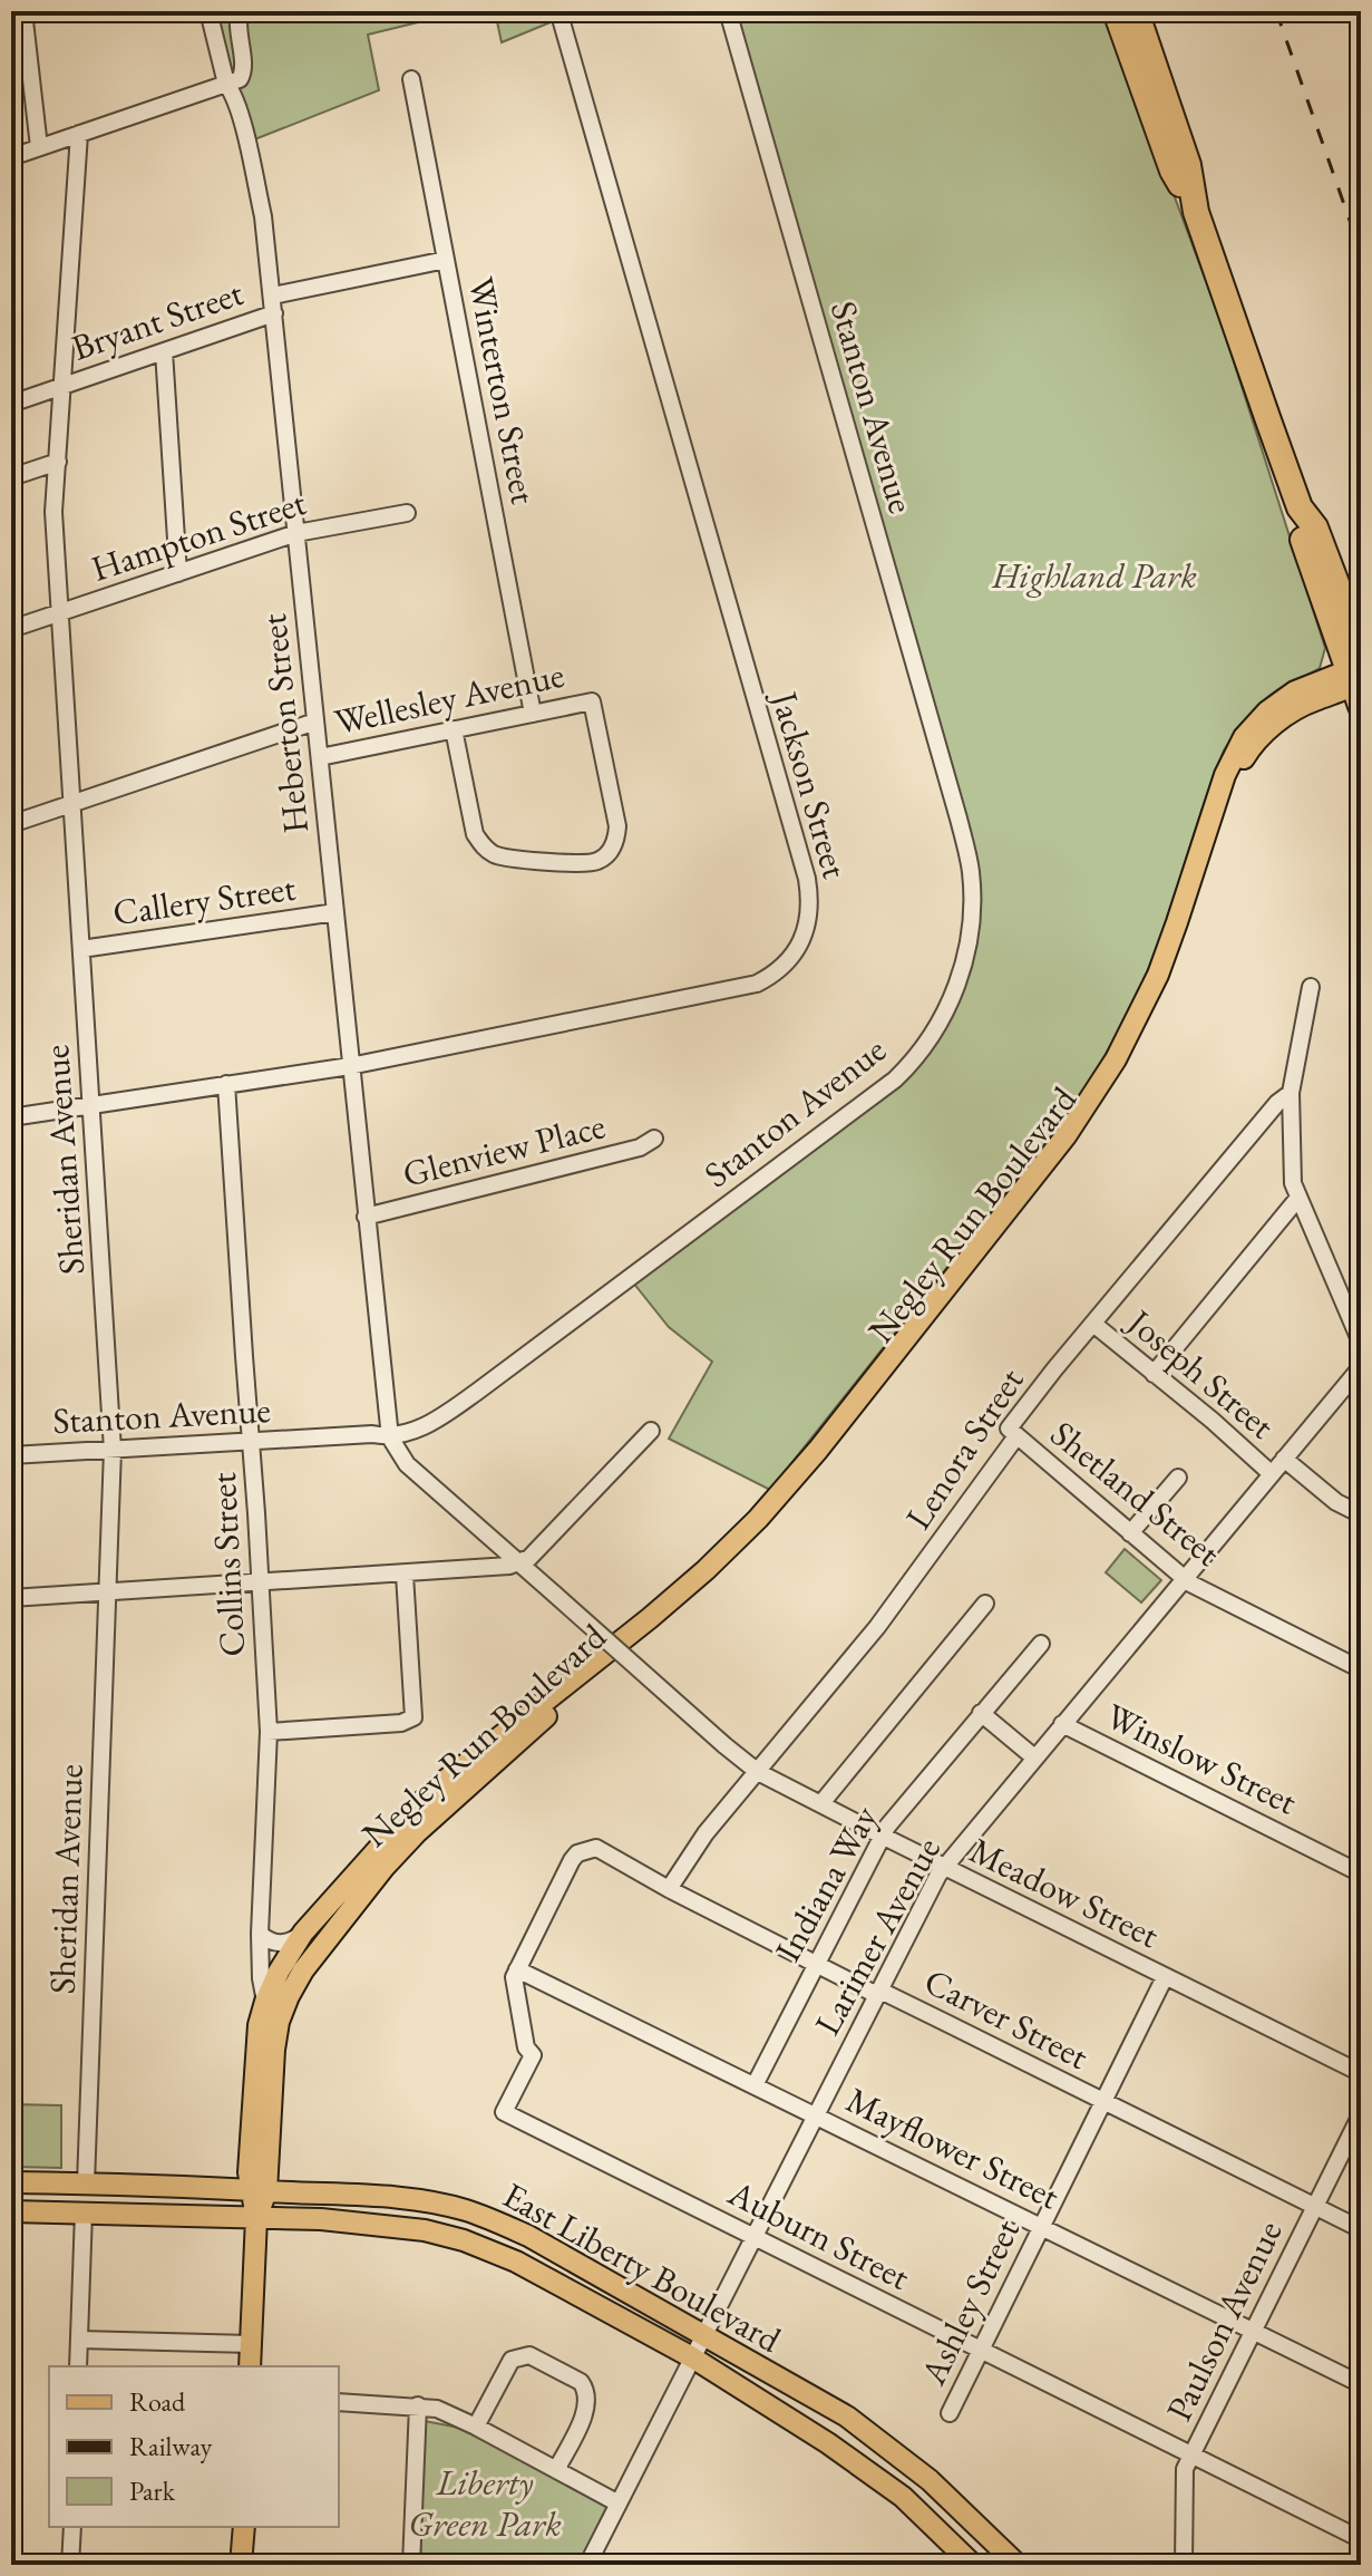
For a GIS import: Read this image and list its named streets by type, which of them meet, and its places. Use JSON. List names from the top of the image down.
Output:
{
  "streets": {
    "main road": ["Negley Run Boulevard", "East Liberty Boulevard"],
    "street": [
      "Bryant Street",
      "Winterton Street",
      "Stanton Avenue",
      "Hampton Street",
      "Wellesley Avenue",
      "Heberton Street",
      "Jackson Street",
      "Callery Street",
      "Glenview Place",
      "Sheridan Avenue",
      "Joseph Street",
      "Lenora Street",
      "Shetland Street",
      "Collins Street",
      "Winslow Street",
      "Indiana Way",
      "Meadow Street",
      "Larimer Avenue",
      "Carver Street",
      "Mayflower Street",
      "Auburn Street",
      "Ashley Street",
      "Paulson Avenue"
    ]
  },
  "crossings": [
    ["Bryant Street", "Winterton Street"],
    ["Bryant Street", "Heberton Street"],
    ["Bryant Street", "Sheridan Avenue"],
    ["Winterton Street", "Wellesley Avenue"],
    ["Stanton Avenue", "Heberton Street"],
    ["Stanton Avenue", "Sheridan Avenue"],
    ["Stanton Avenue", "Collins Street"],
    ["Stanton Avenue", "Meadow Street"],
    ["Hampton Street", "Heberton Street"],
    ["Hampton Street", "Sheridan Avenue"],
    ["Wellesley Avenue", "Heberton Street"],
    ["Wellesley Avenue", "Sheridan Avenue"],
    ["Heberton Street", "Jackson Street"],
    ["Heberton Street", "Callery Street"],
    ["Heberton Street", "Glenview Place"],
    ["Heberton Street", "Meadow Street"],
    ["Jackson Street", "Sheridan Avenue"],
    ["Jackson Street", "Collins Street"],
    ["Callery Street", "Sheridan Avenue"],
    ["Sheridan Avenue", "East Liberty Boulevard"],
    ["Negley Run Boulevard", "Collins Street"],
    ["Negley Run Boulevard", "East Liberty Boulevard"],
    ["Joseph Street", "Lenora Street"],
    ["Joseph Street", "Larimer Avenue"],
    ["Lenora Street", "Shetland Street"],
    ["Lenora Street", "Meadow Street"],
    ["Lenora Street", "Carver Street"],
    ["Shetland Street", "Larimer Avenue"],
    ["Winslow Street", "Larimer Avenue"],
    ["Indiana Way", "Meadow Street"],
    ["Indiana Way", "Carver Street"],
    ["Indiana Way", "Mayflower Street"],
    ["Meadow Street", "Larimer Avenue"],
    ["Meadow Street", "Ashley Street"],
    ["Larimer Avenue", "Carver Street"],
    ["Larimer Avenue", "Mayflower Street"],
    ["Larimer Avenue", "Auburn Street"],
    ["Larimer Avenue", "East Liberty Boulevard"],
    ["Carver Street", "Mayflower Street"],
    ["Carver Street", "Auburn Street"],
    ["Carver Street", "Ashley Street"],
    ["Carver Street", "Paulson Avenue"],
    ["Mayflower Street", "Auburn Street"],
    ["Mayflower Street", "Ashley Street"],
    ["Mayflower Street", "Paulson Avenue"],
    ["Auburn Street", "Ashley Street"],
    ["Auburn Street", "Paulson Avenue"]
  ],
  "parks": ["Highland Park", "Liberty Green Park"],
  "legend": ["Road", "Railway", "Park"]
}
